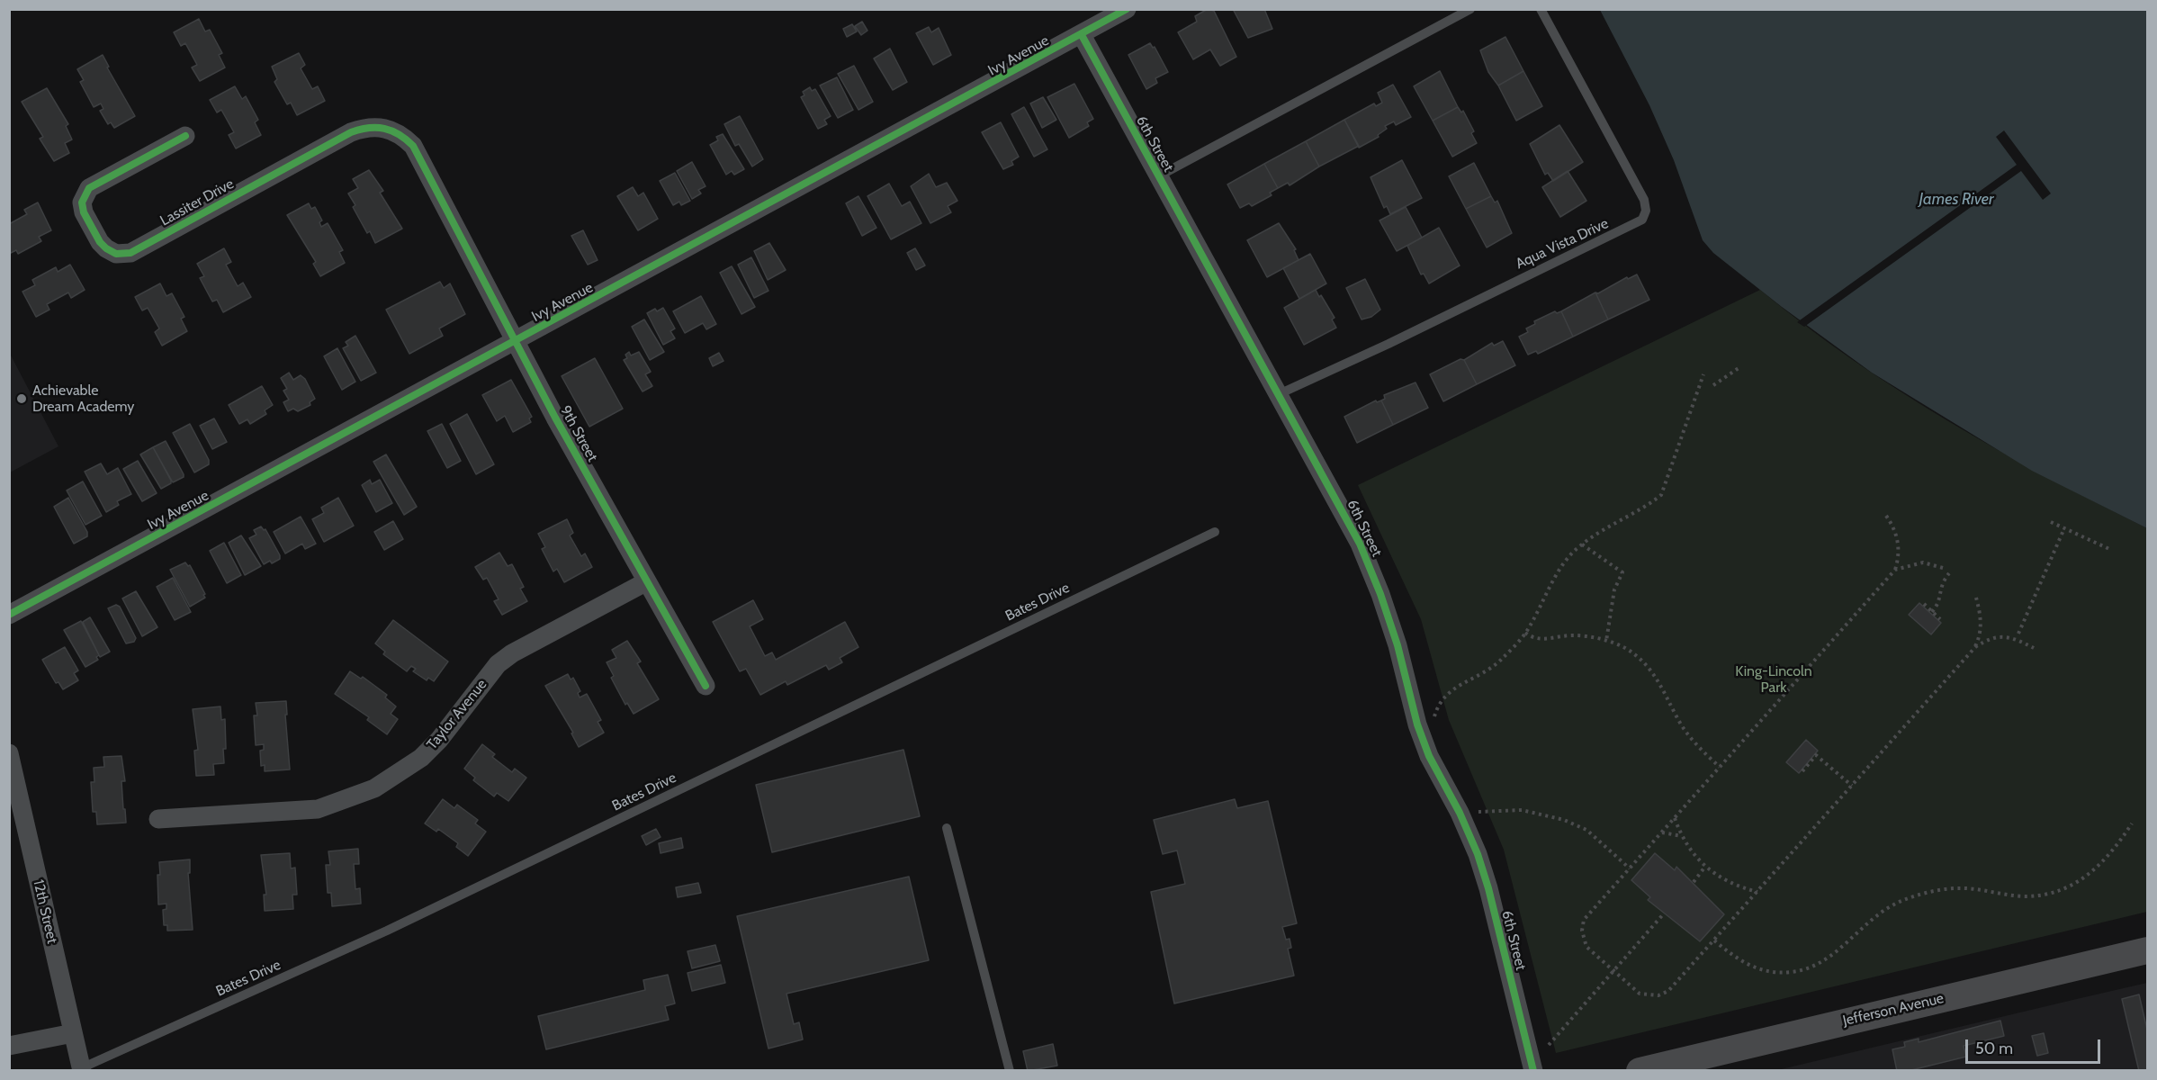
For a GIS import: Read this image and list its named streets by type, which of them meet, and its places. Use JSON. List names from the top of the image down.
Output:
{
  "streets": {
    "street": [
      "Ivy Avenue",
      "6th Street",
      "Lassiter Drive",
      "9th Street",
      "Taylor Avenue",
      "12th Street",
      "Jefferson Avenue"
    ],
    "lane": ["Aqua Vista Drive", "Bates Drive"]
  },
  "crossings": [
    ["Ivy Avenue", "6th Street"],
    ["Ivy Avenue", "9th Street"],
    ["6th Street", "Aqua Vista Drive"],
    ["Lassiter Drive", "9th Street"],
    ["9th Street", "Taylor Avenue"],
    ["Bates Drive", "12th Street"]
  ],
  "water": ["James River"],
  "parks": ["King-Lincoln Park"],
  "places": ["Achievable Dream Academy"],
  "scale_bar": "50 m"
}
